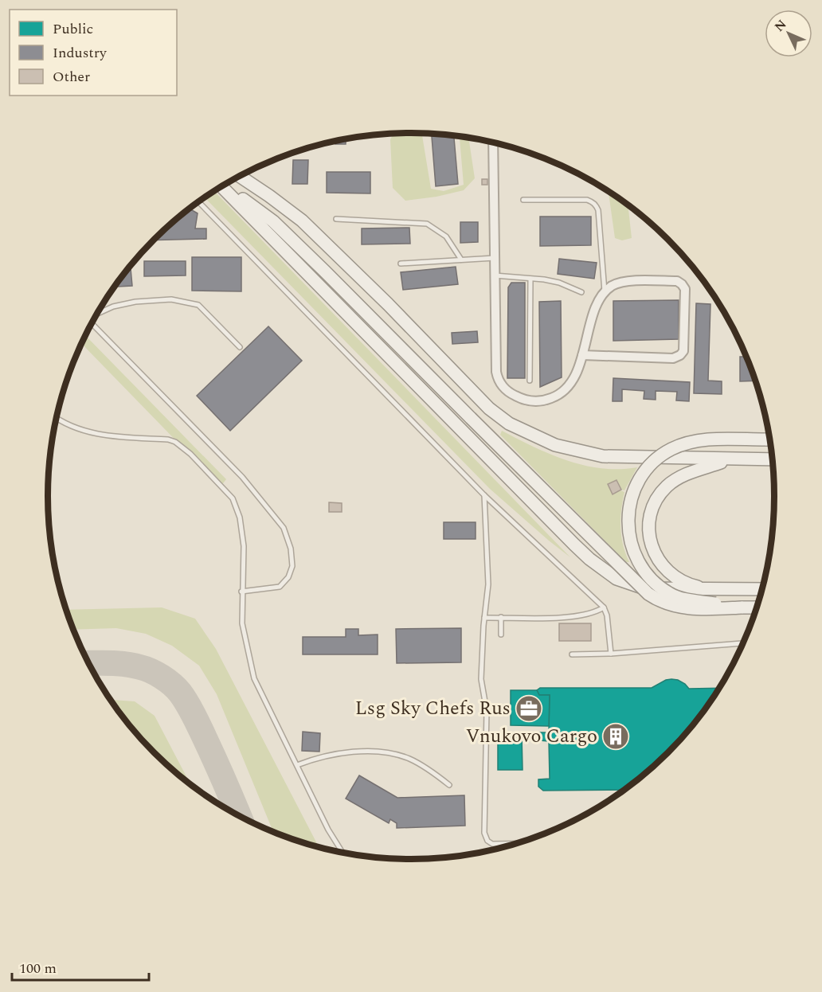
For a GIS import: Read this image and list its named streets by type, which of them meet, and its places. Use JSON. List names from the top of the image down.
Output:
{
  "places": {
    "office": ["Lsg Sky Chefs Rus"],
    "building": ["Vnukovo Cargo"]
  },
  "legend": ["Public", "Industry", "Other"],
  "scale_bar": "100 m",
  "north": "top left"
}
